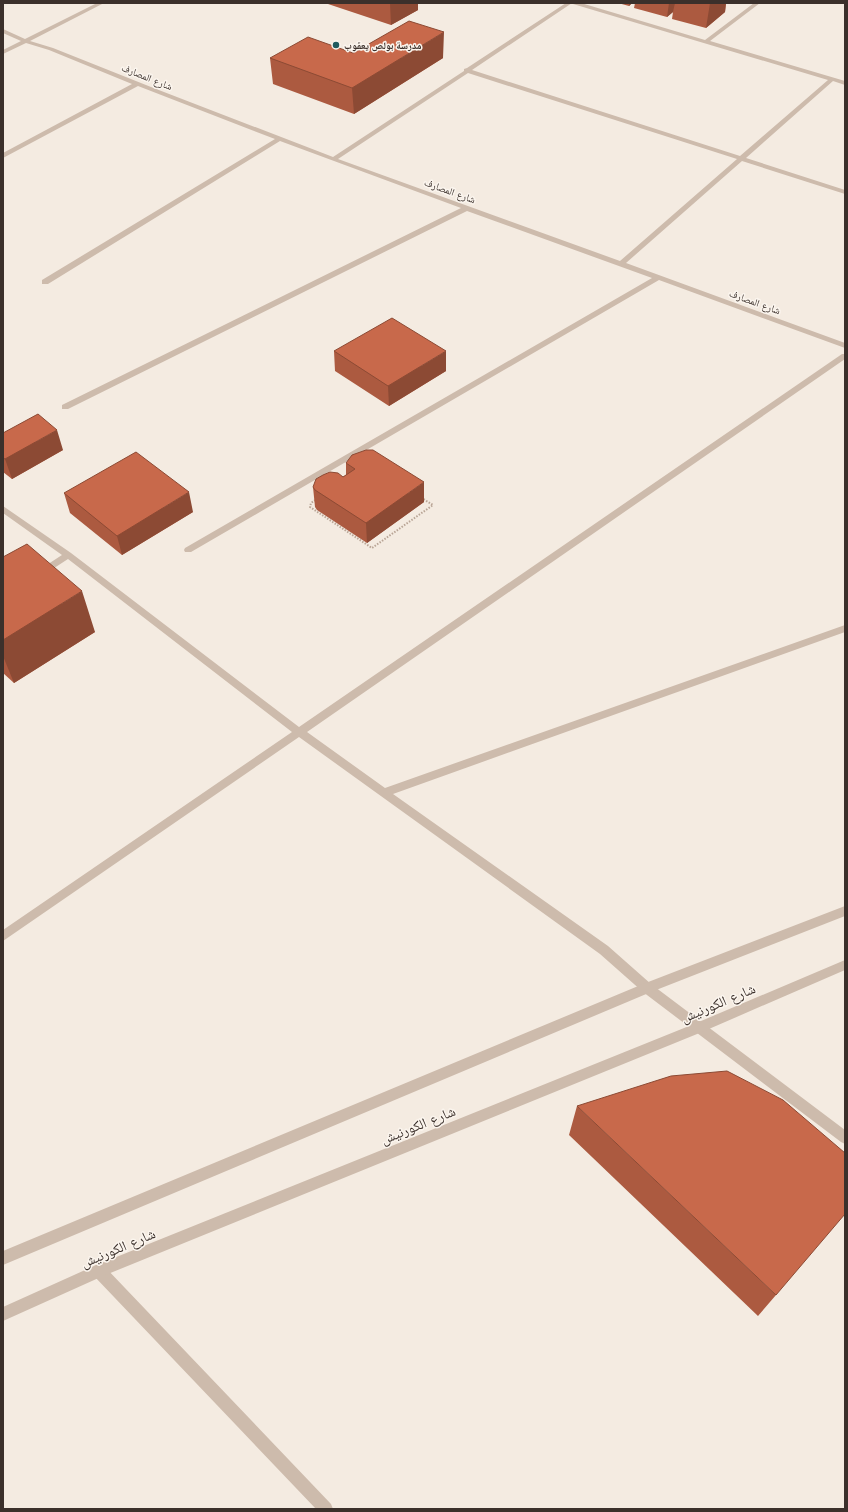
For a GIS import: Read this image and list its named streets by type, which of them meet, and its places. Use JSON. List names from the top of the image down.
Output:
{
  "streets": {
    "street": ["شارع المصارف", "شارع الكورنيش"]
  },
  "places": ["مدرسة بولص يعقوب"]
}
